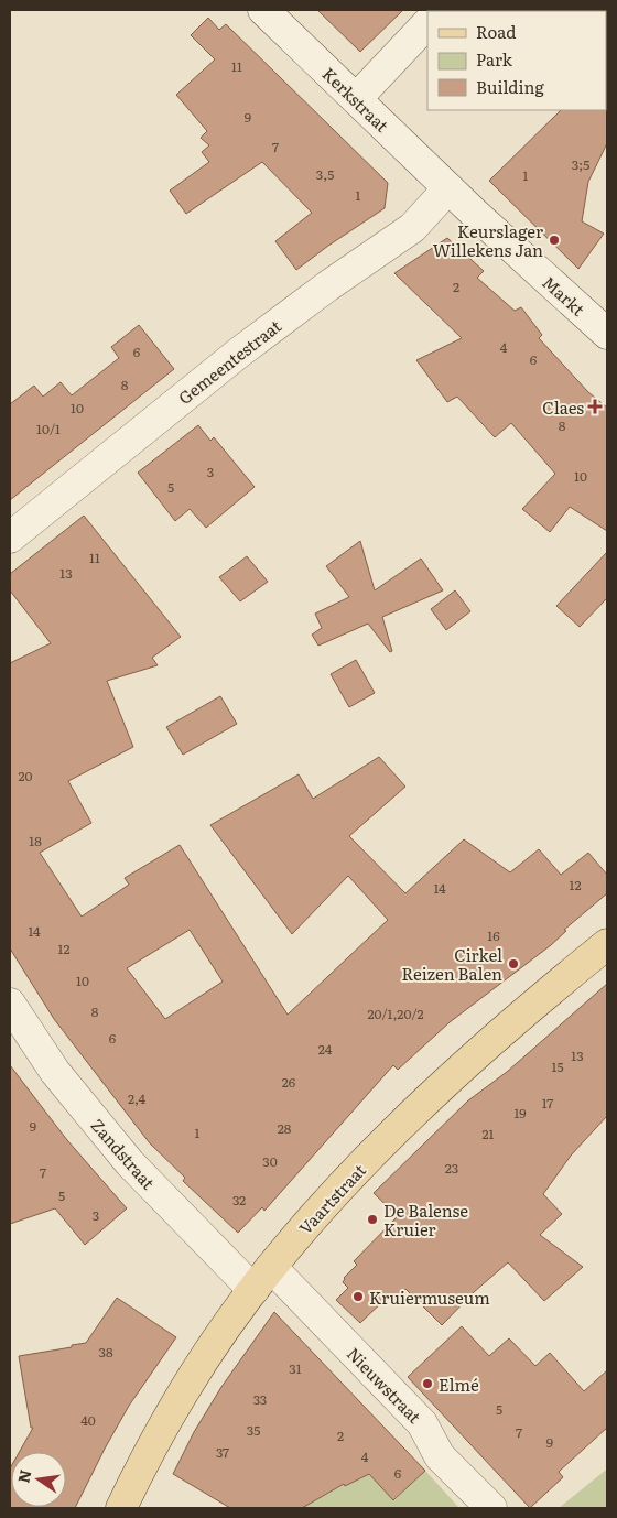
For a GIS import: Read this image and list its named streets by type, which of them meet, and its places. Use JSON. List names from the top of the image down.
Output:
{
  "streets": {
    "main road": ["Vaartstraat"],
    "street": [
      "Kerkstraat",
      "Markt",
      "Gemeentestraat",
      "Zandstraat",
      "Nieuwstraat"
    ]
  },
  "crossings": [
    ["Kerkstraat", "Markt"],
    ["Kerkstraat", "Gemeentestraat"],
    ["Markt", "Gemeentestraat"],
    ["Zandstraat", "Vaartstraat"],
    ["Zandstraat", "Nieuwstraat"],
    ["Vaartstraat", "Nieuwstraat"]
  ],
  "places": {
    "other": [
      "Keurslager Willekens Jan",
      "Cirkel Reizen Balen",
      "De Balense Kruier",
      "Kruiermuseum",
      "Elmé"
    ],
    "health": ["Claes"]
  },
  "house_numbers": [
    "11",
    "9",
    "7",
    "3;5",
    "3,5",
    "1",
    "1",
    "2",
    "4",
    "6",
    "6",
    "8",
    "10",
    "8",
    "10/1",
    "3",
    "10",
    "5",
    "11",
    "13",
    "20",
    "18",
    "12",
    "14",
    "14",
    "16",
    "12",
    "10",
    "8",
    "20/1,20/2",
    "6",
    "24",
    "13",
    "15",
    "26",
    "2,4",
    "17",
    "19",
    "9",
    "28",
    "1",
    "21",
    "30",
    "23",
    "7",
    "5",
    "32",
    "3",
    "38",
    "31",
    "33",
    "5",
    "40",
    "35",
    "7",
    "2",
    "9",
    "37",
    "4",
    "6"
  ],
  "legend": ["Road", "Park", "Building"],
  "north": "left"
}
